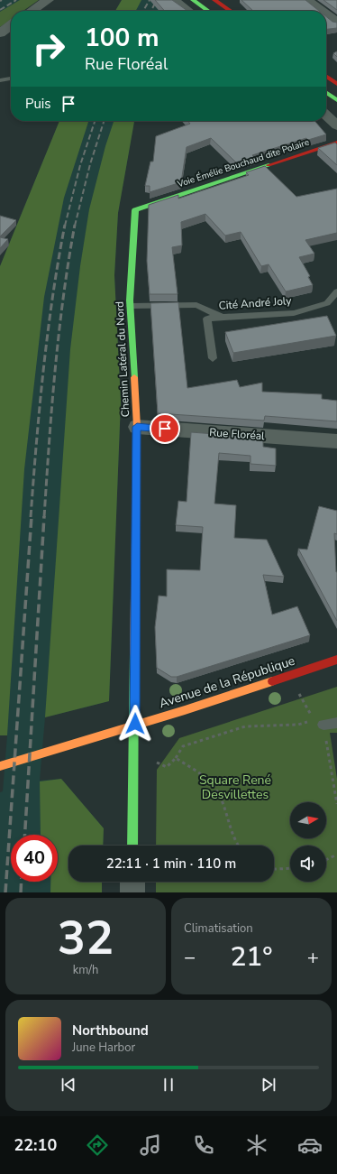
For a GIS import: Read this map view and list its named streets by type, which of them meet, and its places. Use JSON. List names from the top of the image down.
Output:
{
  "streets": {
    "street": [
      "Voie Émélie Bouchaud dite Polaire",
      "Chemin Latéral du Nord",
      "Rue Floréal",
      "Avenue de la République"
    ],
    "lane": ["Cité André Joly"]
  },
  "crossings": [
    ["Voie Émélie Bouchaud dite Polaire", "Chemin Latéral du Nord"],
    ["Chemin Latéral du Nord", "Rue Floréal"],
    ["Chemin Latéral du Nord", "Avenue de la République"]
  ],
  "parks": ["Square René Desvillettes"],
  "north": "right",
  "page": {
    "turn": ["100 m", "Rue Floréal"],
    "then": "Puis",
    "limit": "40",
    "trip": "22:11 · 1 min · 110 m",
    "tile": [
      ["32", "km/h"],
      "Climatisation"
    ],
    "heat": ["−", "21°", "+"],
    "song": ["Northbound", "June Harbor"],
    "tabs": "22:10"
  }
}
